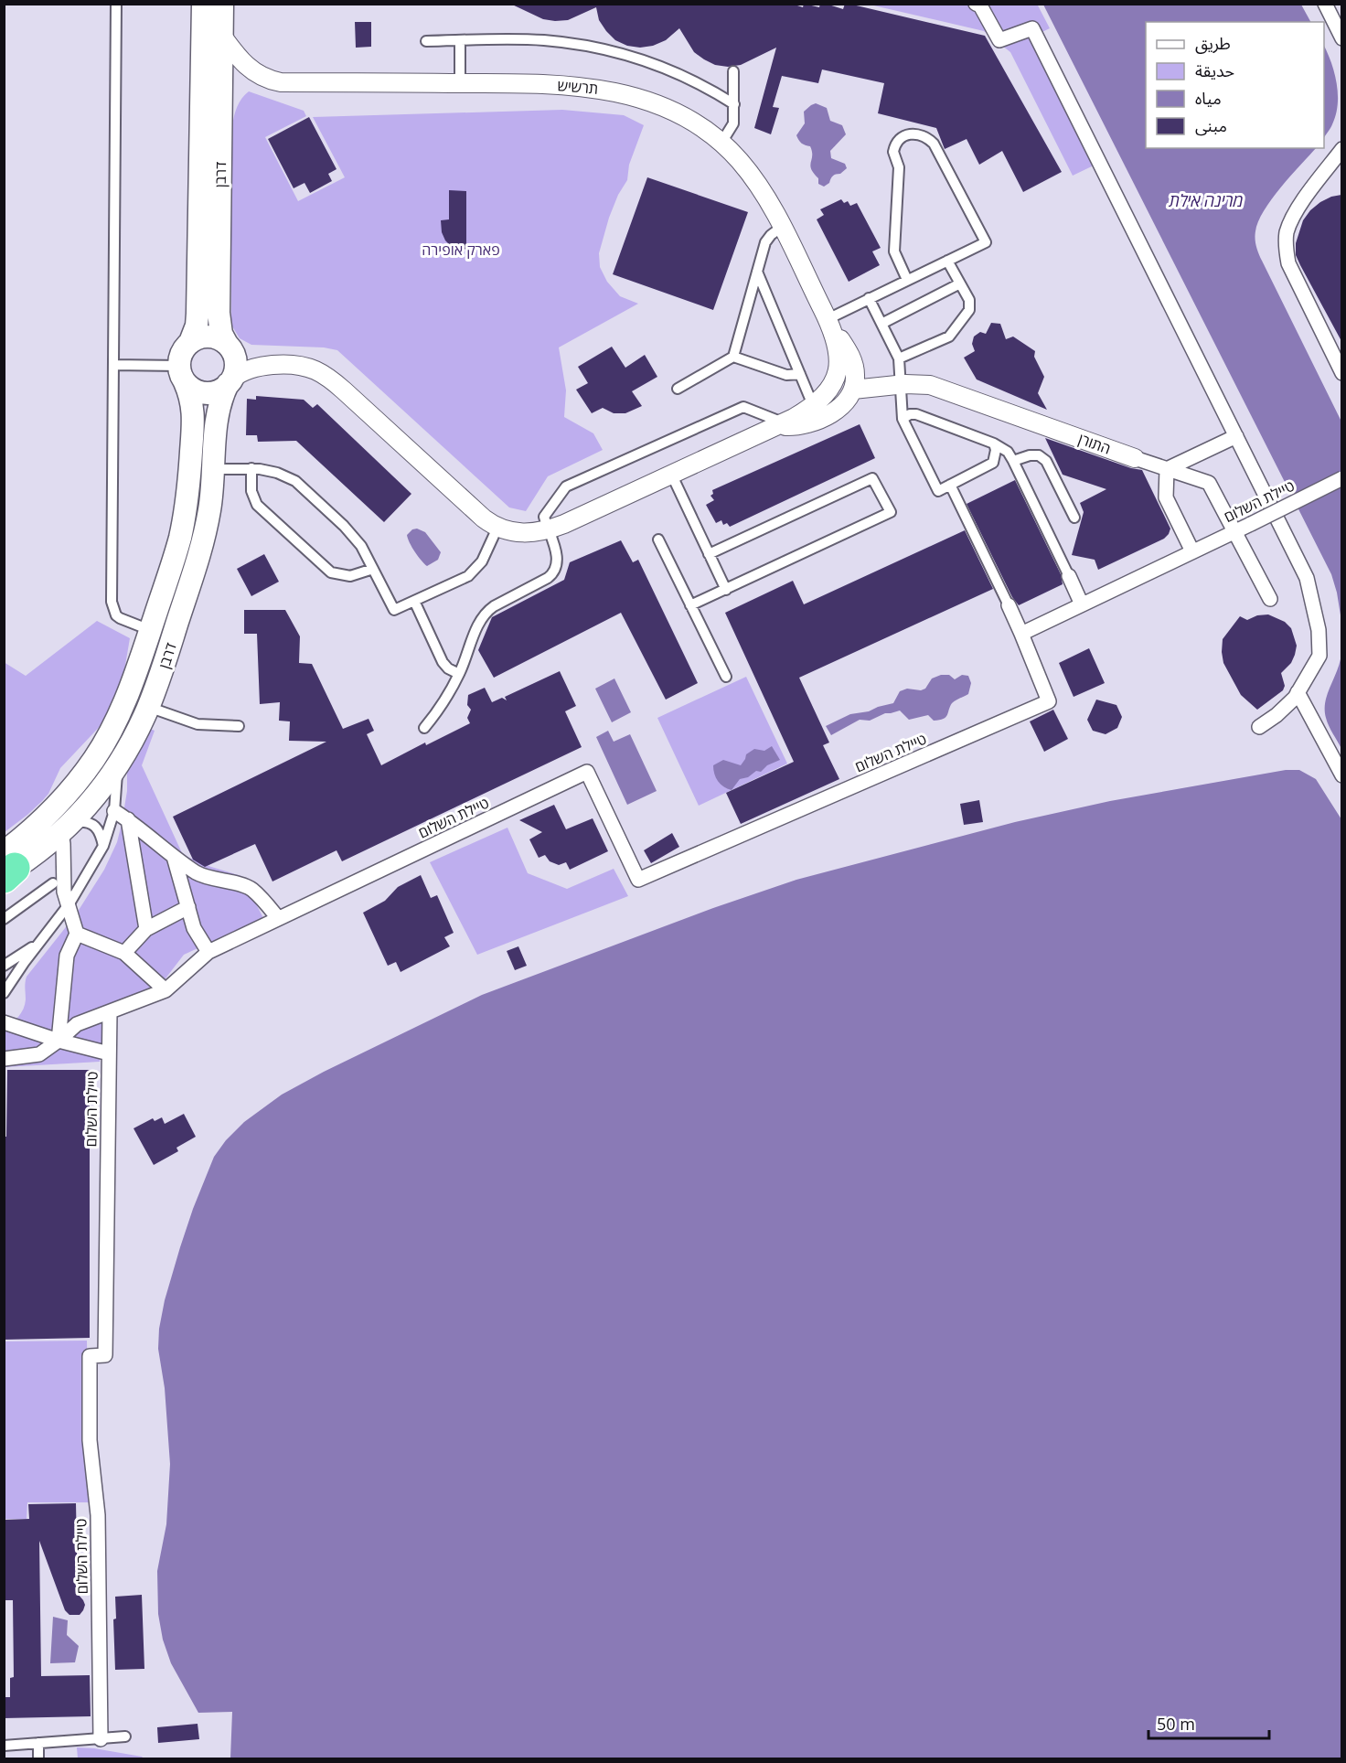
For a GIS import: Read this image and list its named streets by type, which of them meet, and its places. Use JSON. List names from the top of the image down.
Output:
{
  "streets": {
    "street": [
      "תרשיש",
      "דרבן",
      "התורן",
      "טיילת השלום"
    ]
  },
  "crossings": [
    ["תרשיש", "דרבן"],
    ["תרשיש", "התורן"],
    ["התורן", "טיילת השלום"]
  ],
  "water": ["מרינה אילת"],
  "parks": ["פארק אופירה"],
  "legend": [
    "طريق",
    "حديقة",
    "مياه",
    "مبنى"
  ],
  "scale_bar": "50 m"
}
